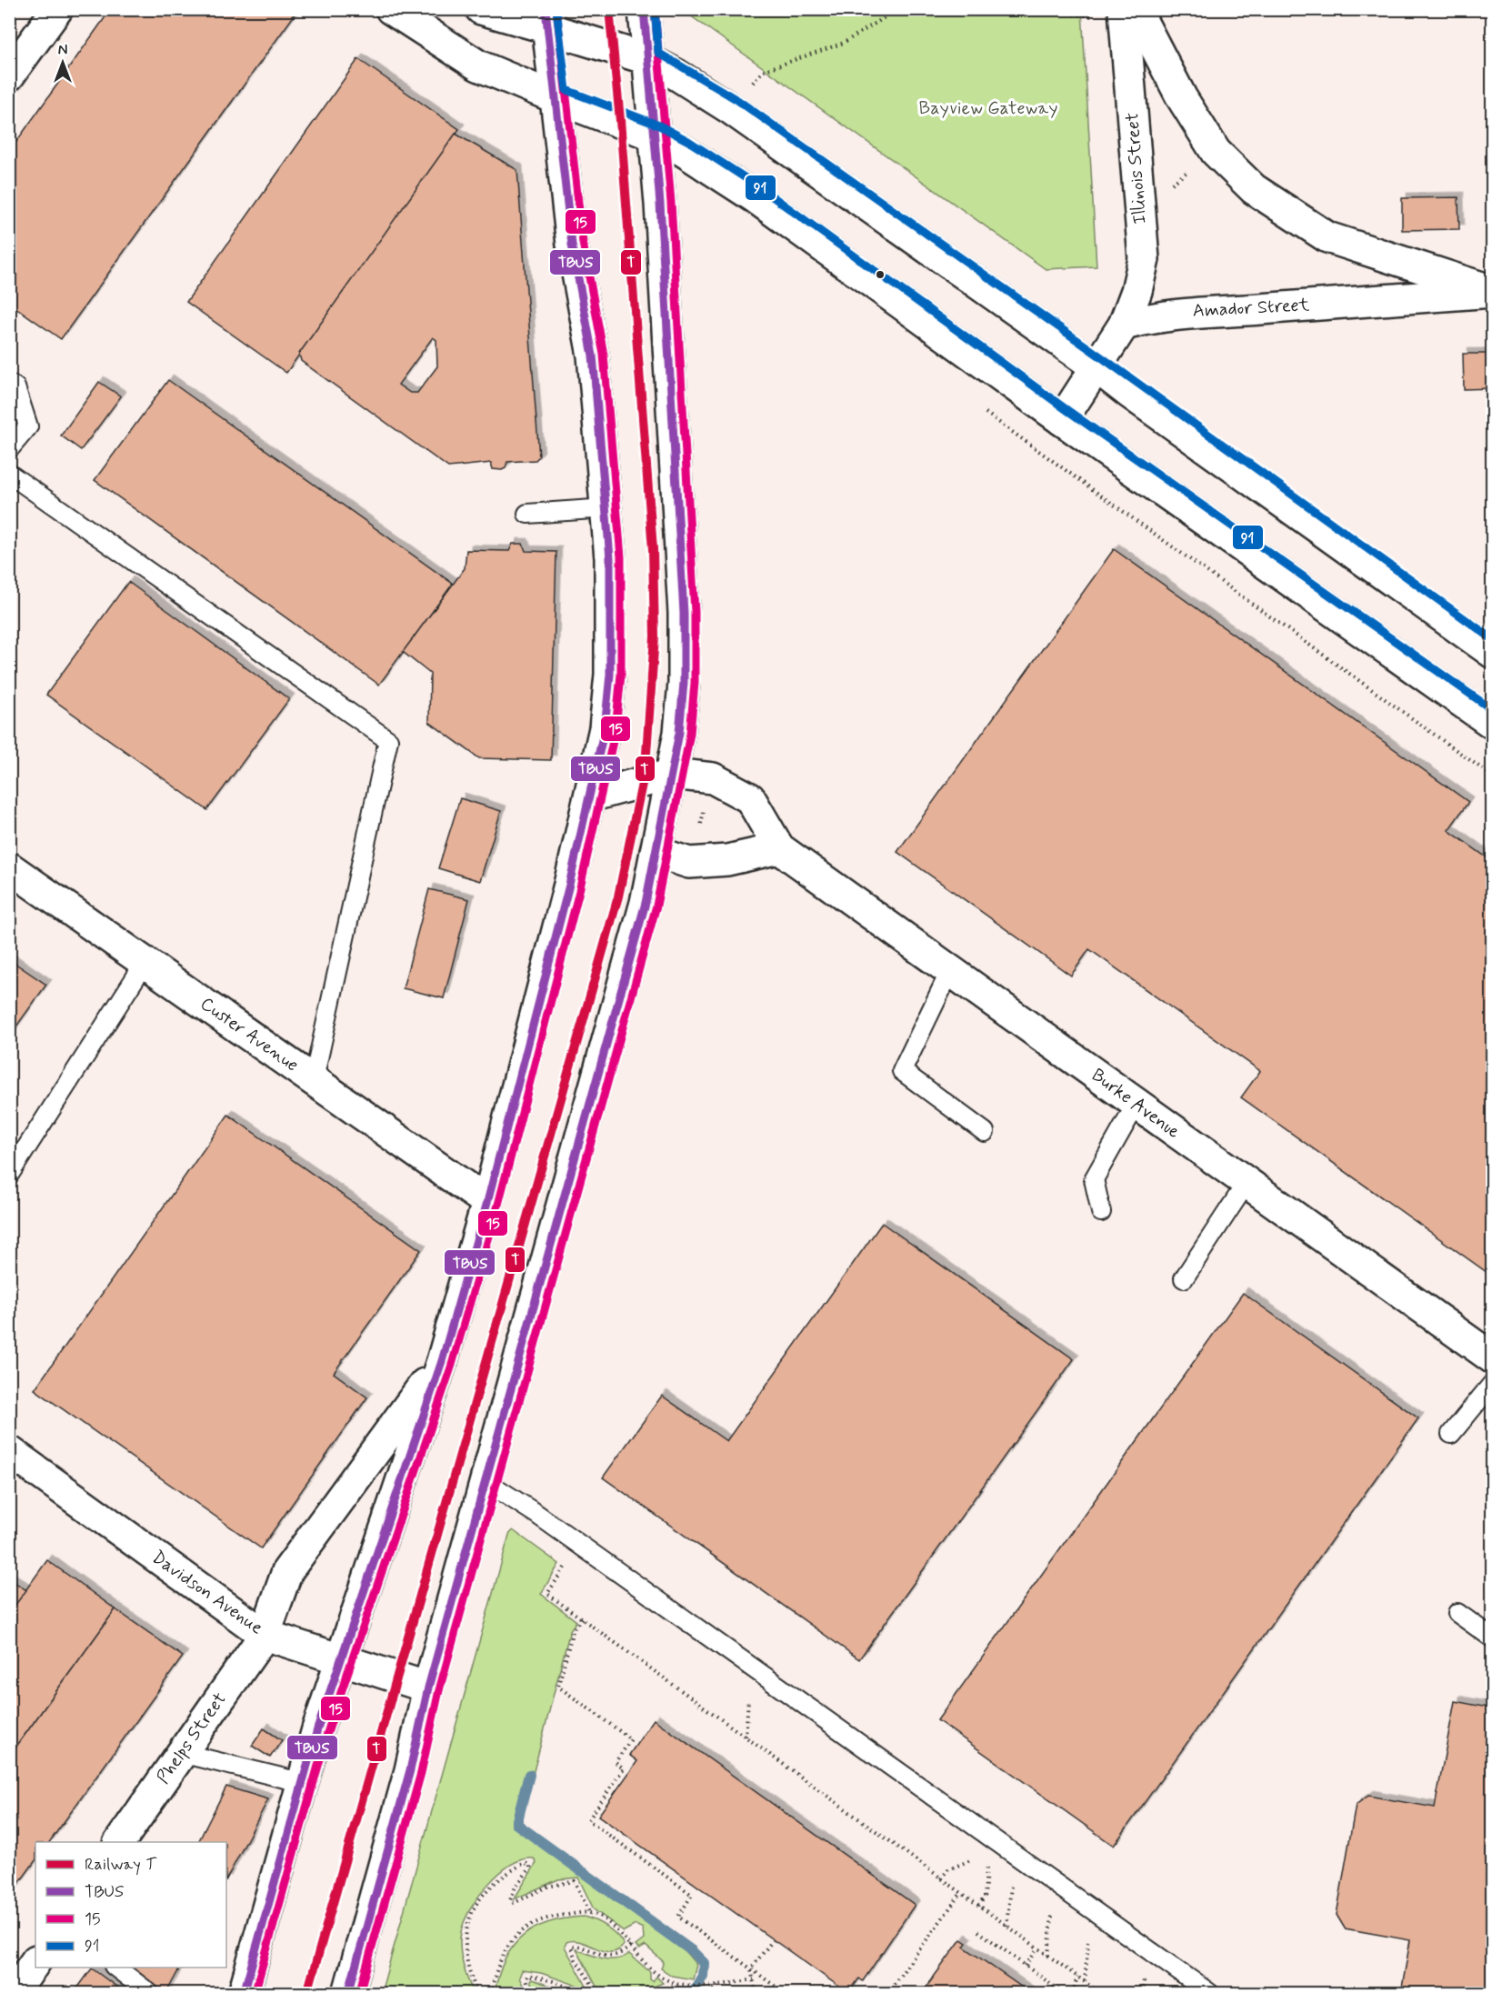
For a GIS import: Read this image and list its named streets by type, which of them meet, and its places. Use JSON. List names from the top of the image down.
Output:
{
  "streets": {
    "main road": [
      "Illinois Street",
      "Amador Street",
      "Custer Avenue",
      "Burke Avenue",
      "Davidson Avenue",
      "Phelps Street"
    ]
  },
  "crossings": [
    ["Illinois Street", "Amador Street"],
    ["Davidson Avenue", "Phelps Street"]
  ],
  "parks": ["Bayview Gateway"],
  "lines": [
    "rail line T",
    "transit line TBUS",
    "transit line 15",
    "transit line 91"
  ],
  "legend": [
    "Railway T",
    "TBUS",
    "15",
    "91"
  ],
  "north": "top"
}
